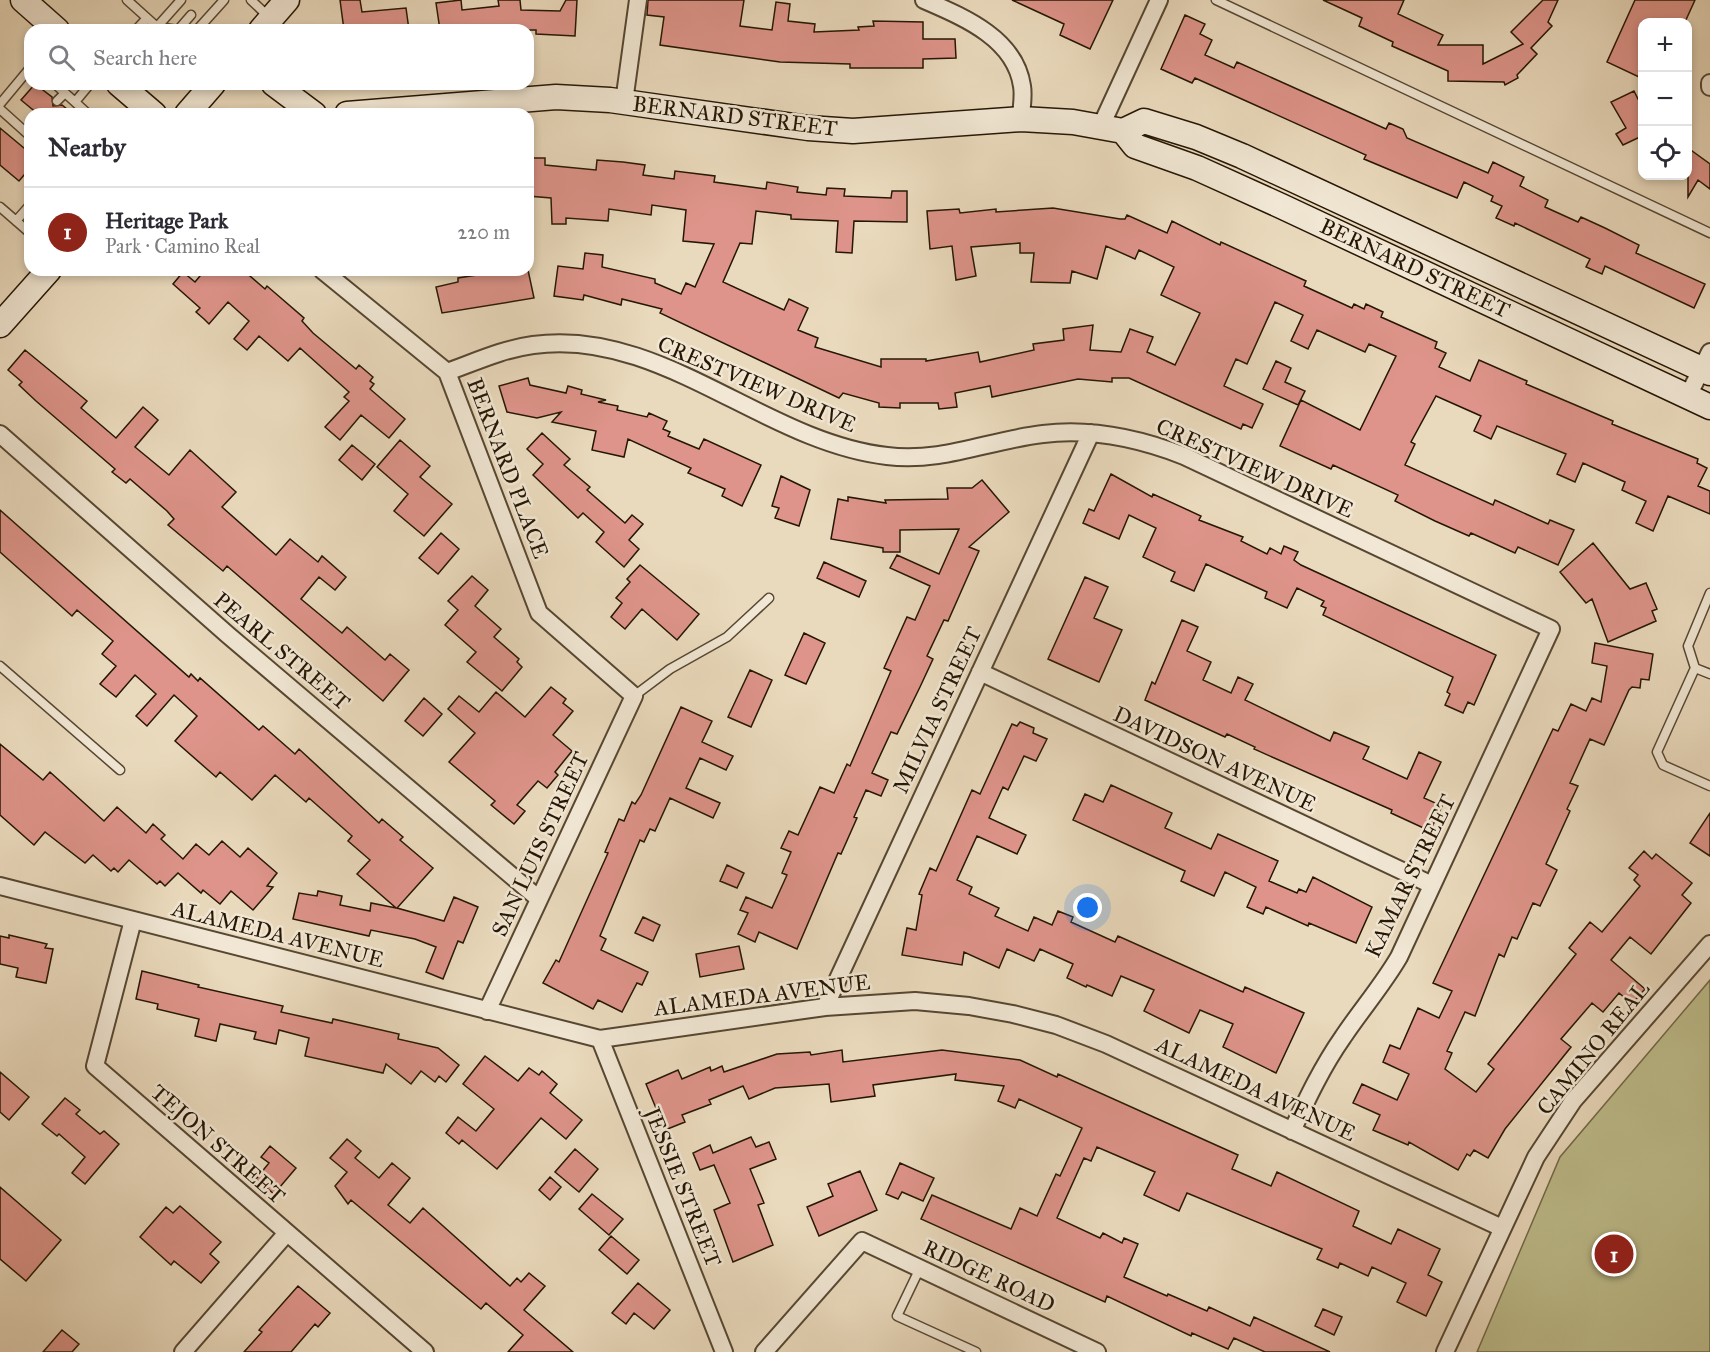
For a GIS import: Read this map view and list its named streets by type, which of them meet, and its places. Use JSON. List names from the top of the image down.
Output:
{
  "streets": {
    "street": [
      "BERNARD STREET",
      "CRESTVIEW DRIVE",
      "BERNARD PLACE",
      "PEARL STREET",
      "MILVIA STREET",
      "DAVIDSON AVENUE",
      "SAN LUIS STREET",
      "KAMAR STREET",
      "ALAMEDA AVENUE",
      "CAMINO REAL",
      "TEJON STREET",
      "JESSIE STREET",
      "RIDGE ROAD"
    ]
  },
  "crossings": [
    ["CRESTVIEW DRIVE", "BERNARD PLACE"],
    ["CRESTVIEW DRIVE", "MILVIA STREET"],
    ["CRESTVIEW DRIVE", "KAMAR STREET"],
    ["BERNARD PLACE", "SAN LUIS STREET"],
    ["PEARL STREET", "SAN LUIS STREET"],
    ["MILVIA STREET", "DAVIDSON AVENUE"],
    ["MILVIA STREET", "ALAMEDA AVENUE"],
    ["DAVIDSON AVENUE", "KAMAR STREET"],
    ["SAN LUIS STREET", "ALAMEDA AVENUE"],
    ["KAMAR STREET", "ALAMEDA AVENUE"],
    ["ALAMEDA AVENUE", "CAMINO REAL"],
    ["ALAMEDA AVENUE", "TEJON STREET"],
    ["ALAMEDA AVENUE", "JESSIE STREET"]
  ],
  "page": {
    "map_buttons": ["+", "−"],
    "search": "Search here",
    "heading": "Nearby",
    "list": [
      {
        "mark": "1",
        "name": "Heritage Park",
        "note": "Park · Camino Real",
        "value": "220 m"
      }
    ],
    "pins": "1"
  }
}
